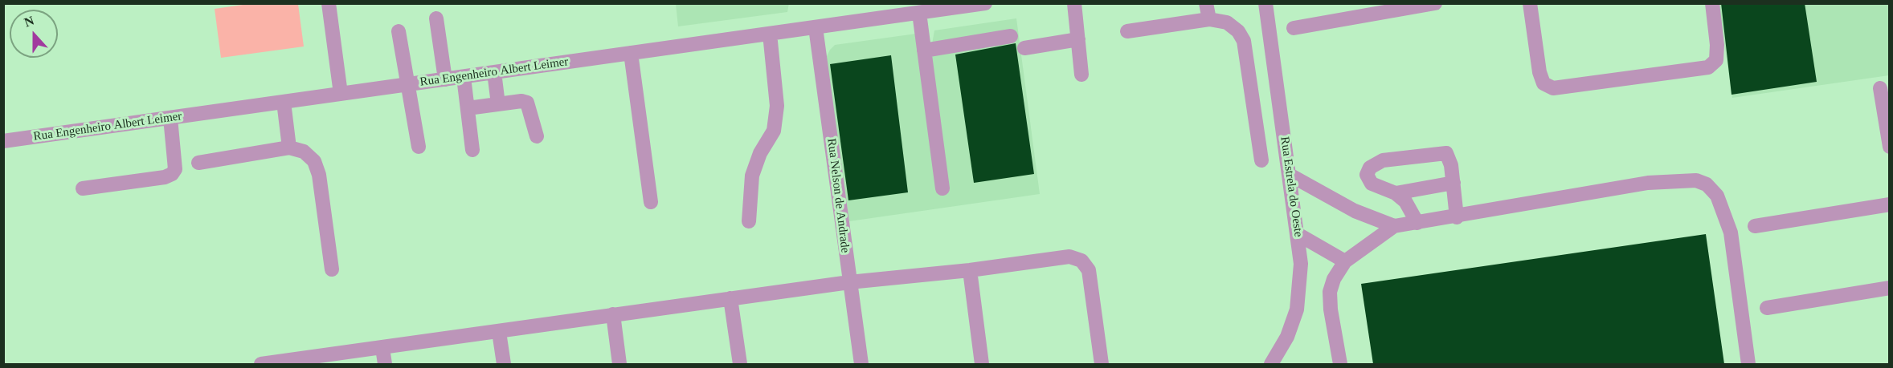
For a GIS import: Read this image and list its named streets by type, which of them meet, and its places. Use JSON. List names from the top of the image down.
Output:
{
  "streets": {
    "street": ["Rua Engenheiro Albert Leimer", "Rua Estrela do Oeste", "Rua Nelson de Andrade"]
  },
  "crossings": [
    ["Rua Engenheiro Albert Leimer", "Rua Nelson de Andrade"]
  ],
  "north": "top"
}
